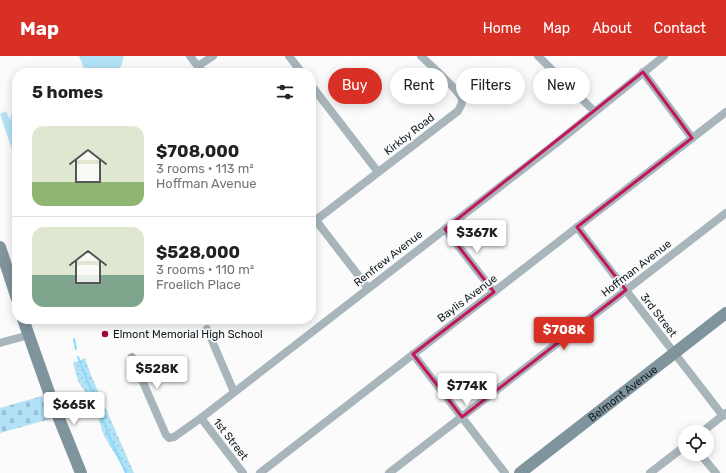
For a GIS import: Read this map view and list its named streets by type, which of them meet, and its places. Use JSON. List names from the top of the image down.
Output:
{
  "streets": {
    "street": [
      "Kirkby Road",
      "Renfrew Avenue",
      "Hoffman Avenue",
      "Baylis Avenue",
      "3rd Street",
      "Belmont Avenue",
      "1st Street"
    ]
  },
  "crossings": [
    ["Renfrew Avenue", "1st Street"],
    ["Hoffman Avenue", "3rd Street"],
    ["Baylis Avenue", "3rd Street"],
    ["3rd Street", "Belmont Avenue"]
  ],
  "places": ["Elmont Memorial High School"],
  "page": {
    "header": "Map",
    "nav": [
      "Home",
      "Map",
      "About",
      "Contact"
    ],
    "chip": [
      "Buy",
      "Rent",
      "Filters",
      "New"
    ],
    "heading": "5 homes",
    "list": [
      {
        "name": "$708,000",
        "note": "3 rooms · 113 m² · Hoffman Avenue"
      },
      {
        "name": "$528,000",
        "note": "3 rooms · 110 m² · Froelich Place"
      }
    ],
    "price": [
      "$367K",
      "$708K",
      "$528K",
      "$774K",
      "$665K"
    ]
  }
}
